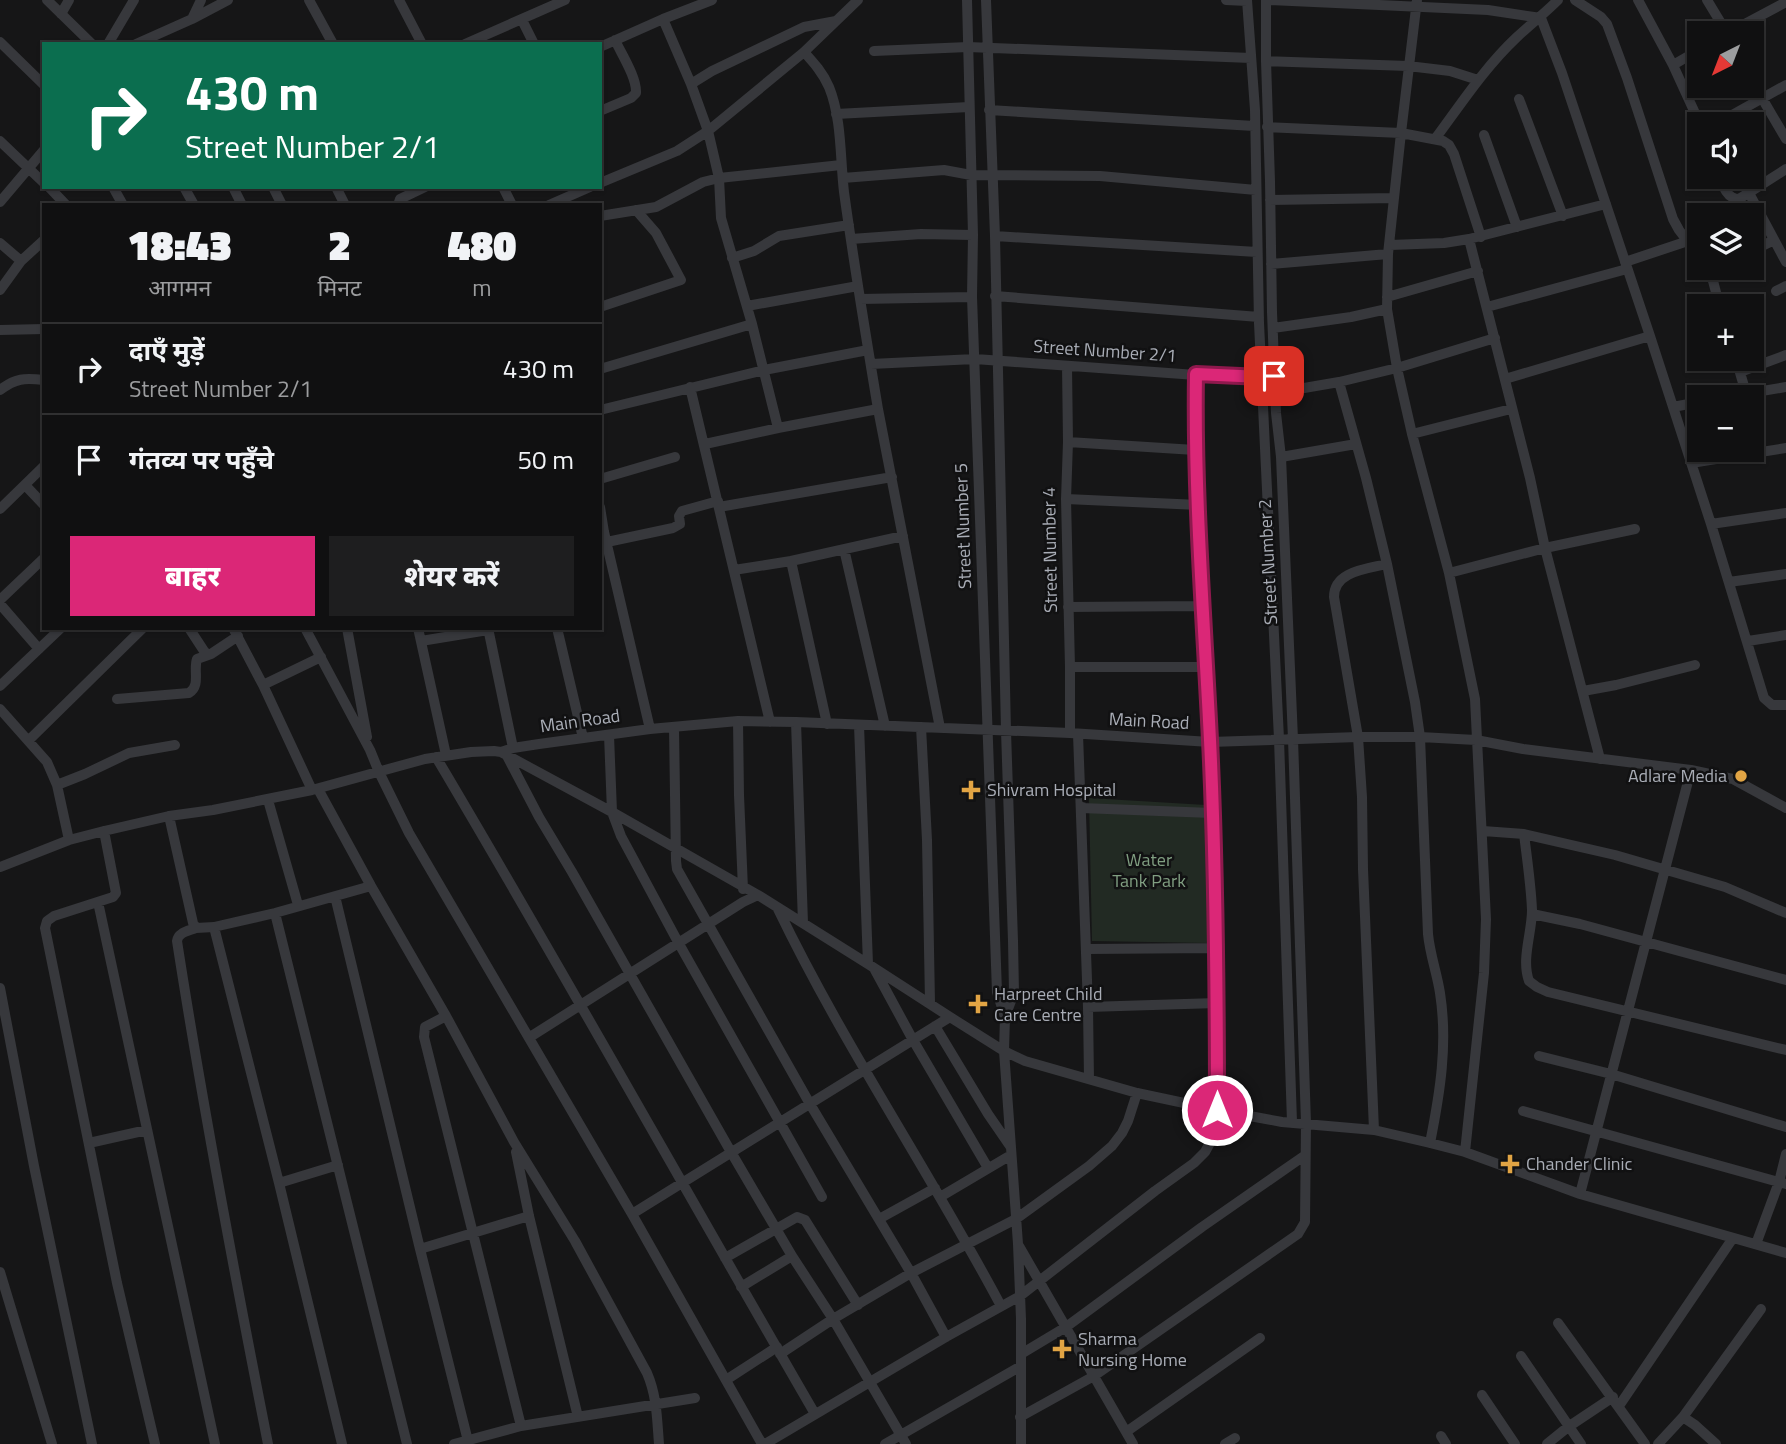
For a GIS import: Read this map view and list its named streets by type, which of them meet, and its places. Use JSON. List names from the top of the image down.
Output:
{
  "streets": {
    "street": [
      "Street Number 2/1",
      "Street Number 5",
      "Street Number 4",
      "Street Number 2",
      "Main Road"
    ]
  },
  "crossings": [
    ["Street Number 2/1", "Street Number 5"],
    ["Street Number 2/1", "Street Number 4"],
    ["Street Number 2/1", "Street Number 2"],
    ["Street Number 5", "Street Number 2"],
    ["Street Number 5", "Main Road"],
    ["Street Number 4", "Main Road"],
    ["Street Number 2", "Main Road"]
  ],
  "parks": ["Water Tank Park"],
  "places": {
    "other": ["Adlare Media"],
    "health": [
      "Shivram Hospital",
      "Harpreet Child Care Centre",
      "Chander Clinic",
      "Sharma Nursing Home"
    ]
  },
  "north": "bottom left",
  "page": {
    "map_buttons": ["+", "−"],
    "turn": ["430 m", "Street Number 2/1"],
    "eta": [
      "18:43",
      "आगमन",
      "2",
      "मिनट",
      "480",
      "m"
    ],
    "list": [
      {
        "name": "दाएँ मुड़ें",
        "note": "Street Number 2/1",
        "value": "430 m"
      },
      {
        "name": "गंतव्य पर पहुँचे",
        "value": "50 m"
      }
    ],
    "buttons": ["बाहर", "शेयर करें"]
  }
}
